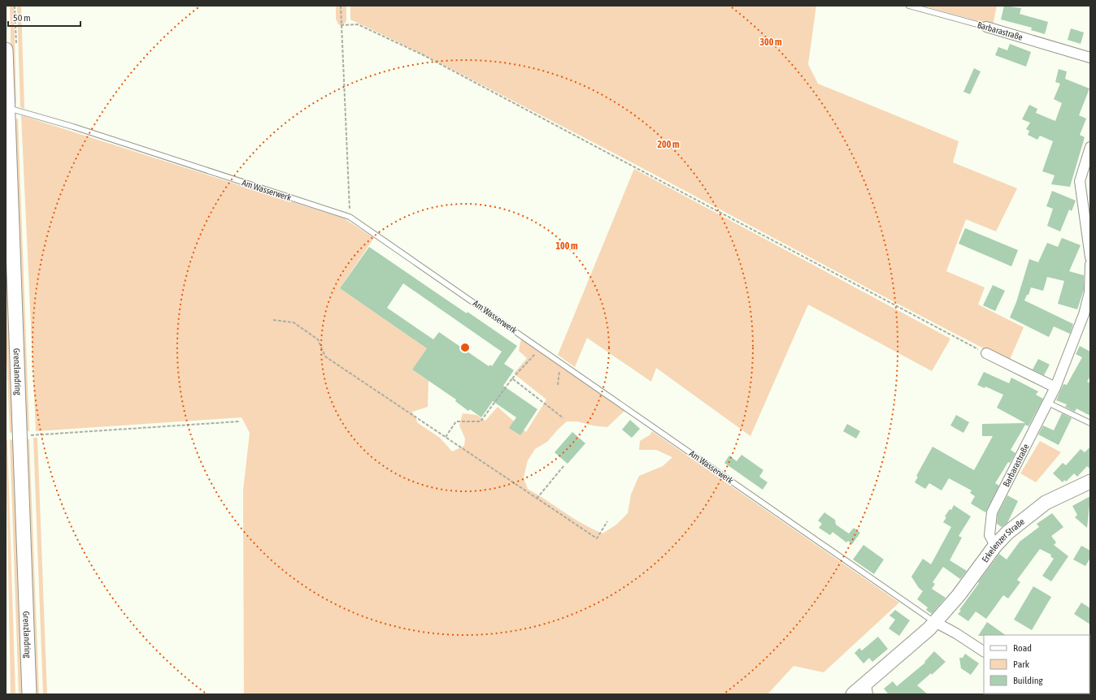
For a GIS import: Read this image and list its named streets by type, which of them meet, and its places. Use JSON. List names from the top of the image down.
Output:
{
  "streets": {
    "main road": ["Grenzlandring", "Erkelenzer Straße"],
    "street": ["Barbarastraße"],
    "lane": ["Am Wasserwerk"]
  },
  "crossings": [
    ["Barbarastraße", "Erkelenzer Straße"],
    ["Am Wasserwerk", "Grenzlandring"],
    ["Am Wasserwerk", "Erkelenzer Straße"]
  ],
  "legend": ["Road", "Park", "Building"],
  "scale_bar": "50 m",
  "rings": ["300 m", "200 m", "100 m"]
}
